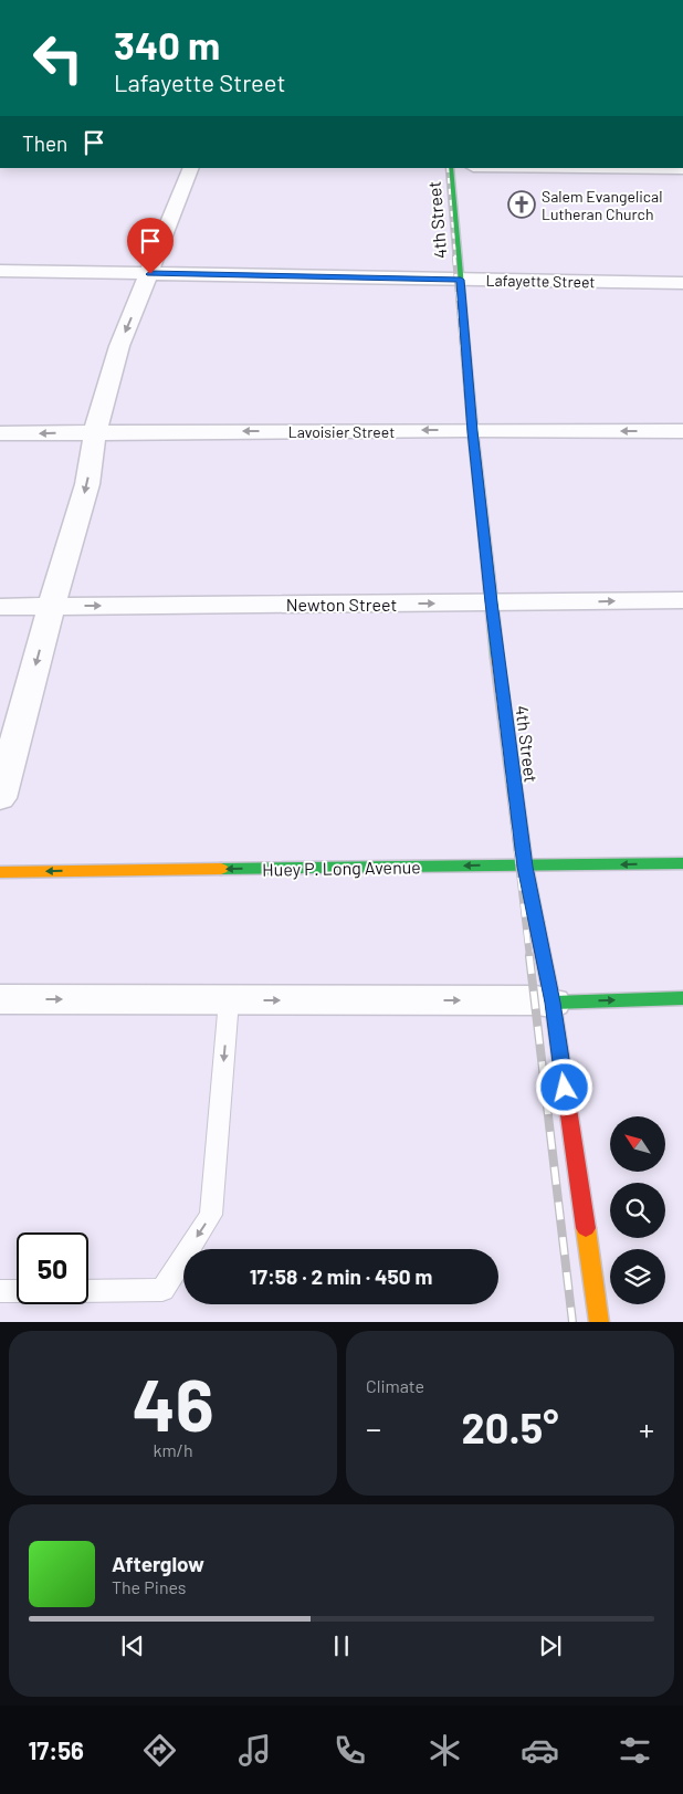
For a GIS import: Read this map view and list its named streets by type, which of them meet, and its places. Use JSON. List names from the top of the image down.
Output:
{
  "streets": {
    "street": [
      "4th Street",
      "Lafayette Street",
      "Lavoisier Street",
      "Newton Street",
      "Huey P. Long Avenue"
    ]
  },
  "crossings": [
    ["4th Street", "Lafayette Street"],
    ["4th Street", "Lavoisier Street"],
    ["4th Street", "Newton Street"],
    ["4th Street", "Huey P. Long Avenue"]
  ],
  "one_way": ["Lavoisier Street", "Newton Street", "Huey P. Long Avenue"],
  "places": {
    "church": ["Salem Evangelical Lutheran Church"]
  },
  "north": "top left",
  "page": {
    "turn": ["340 m", "Lafayette Street"],
    "then": "Then",
    "limit": "50",
    "trip": "17:58 · 2 min · 450 m",
    "tile": [
      ["46", "km/h"],
      "Climate"
    ],
    "heat": ["−", "20.5°", "+"],
    "song": ["Afterglow", "The Pines"],
    "tabs": "17:56"
  }
}
